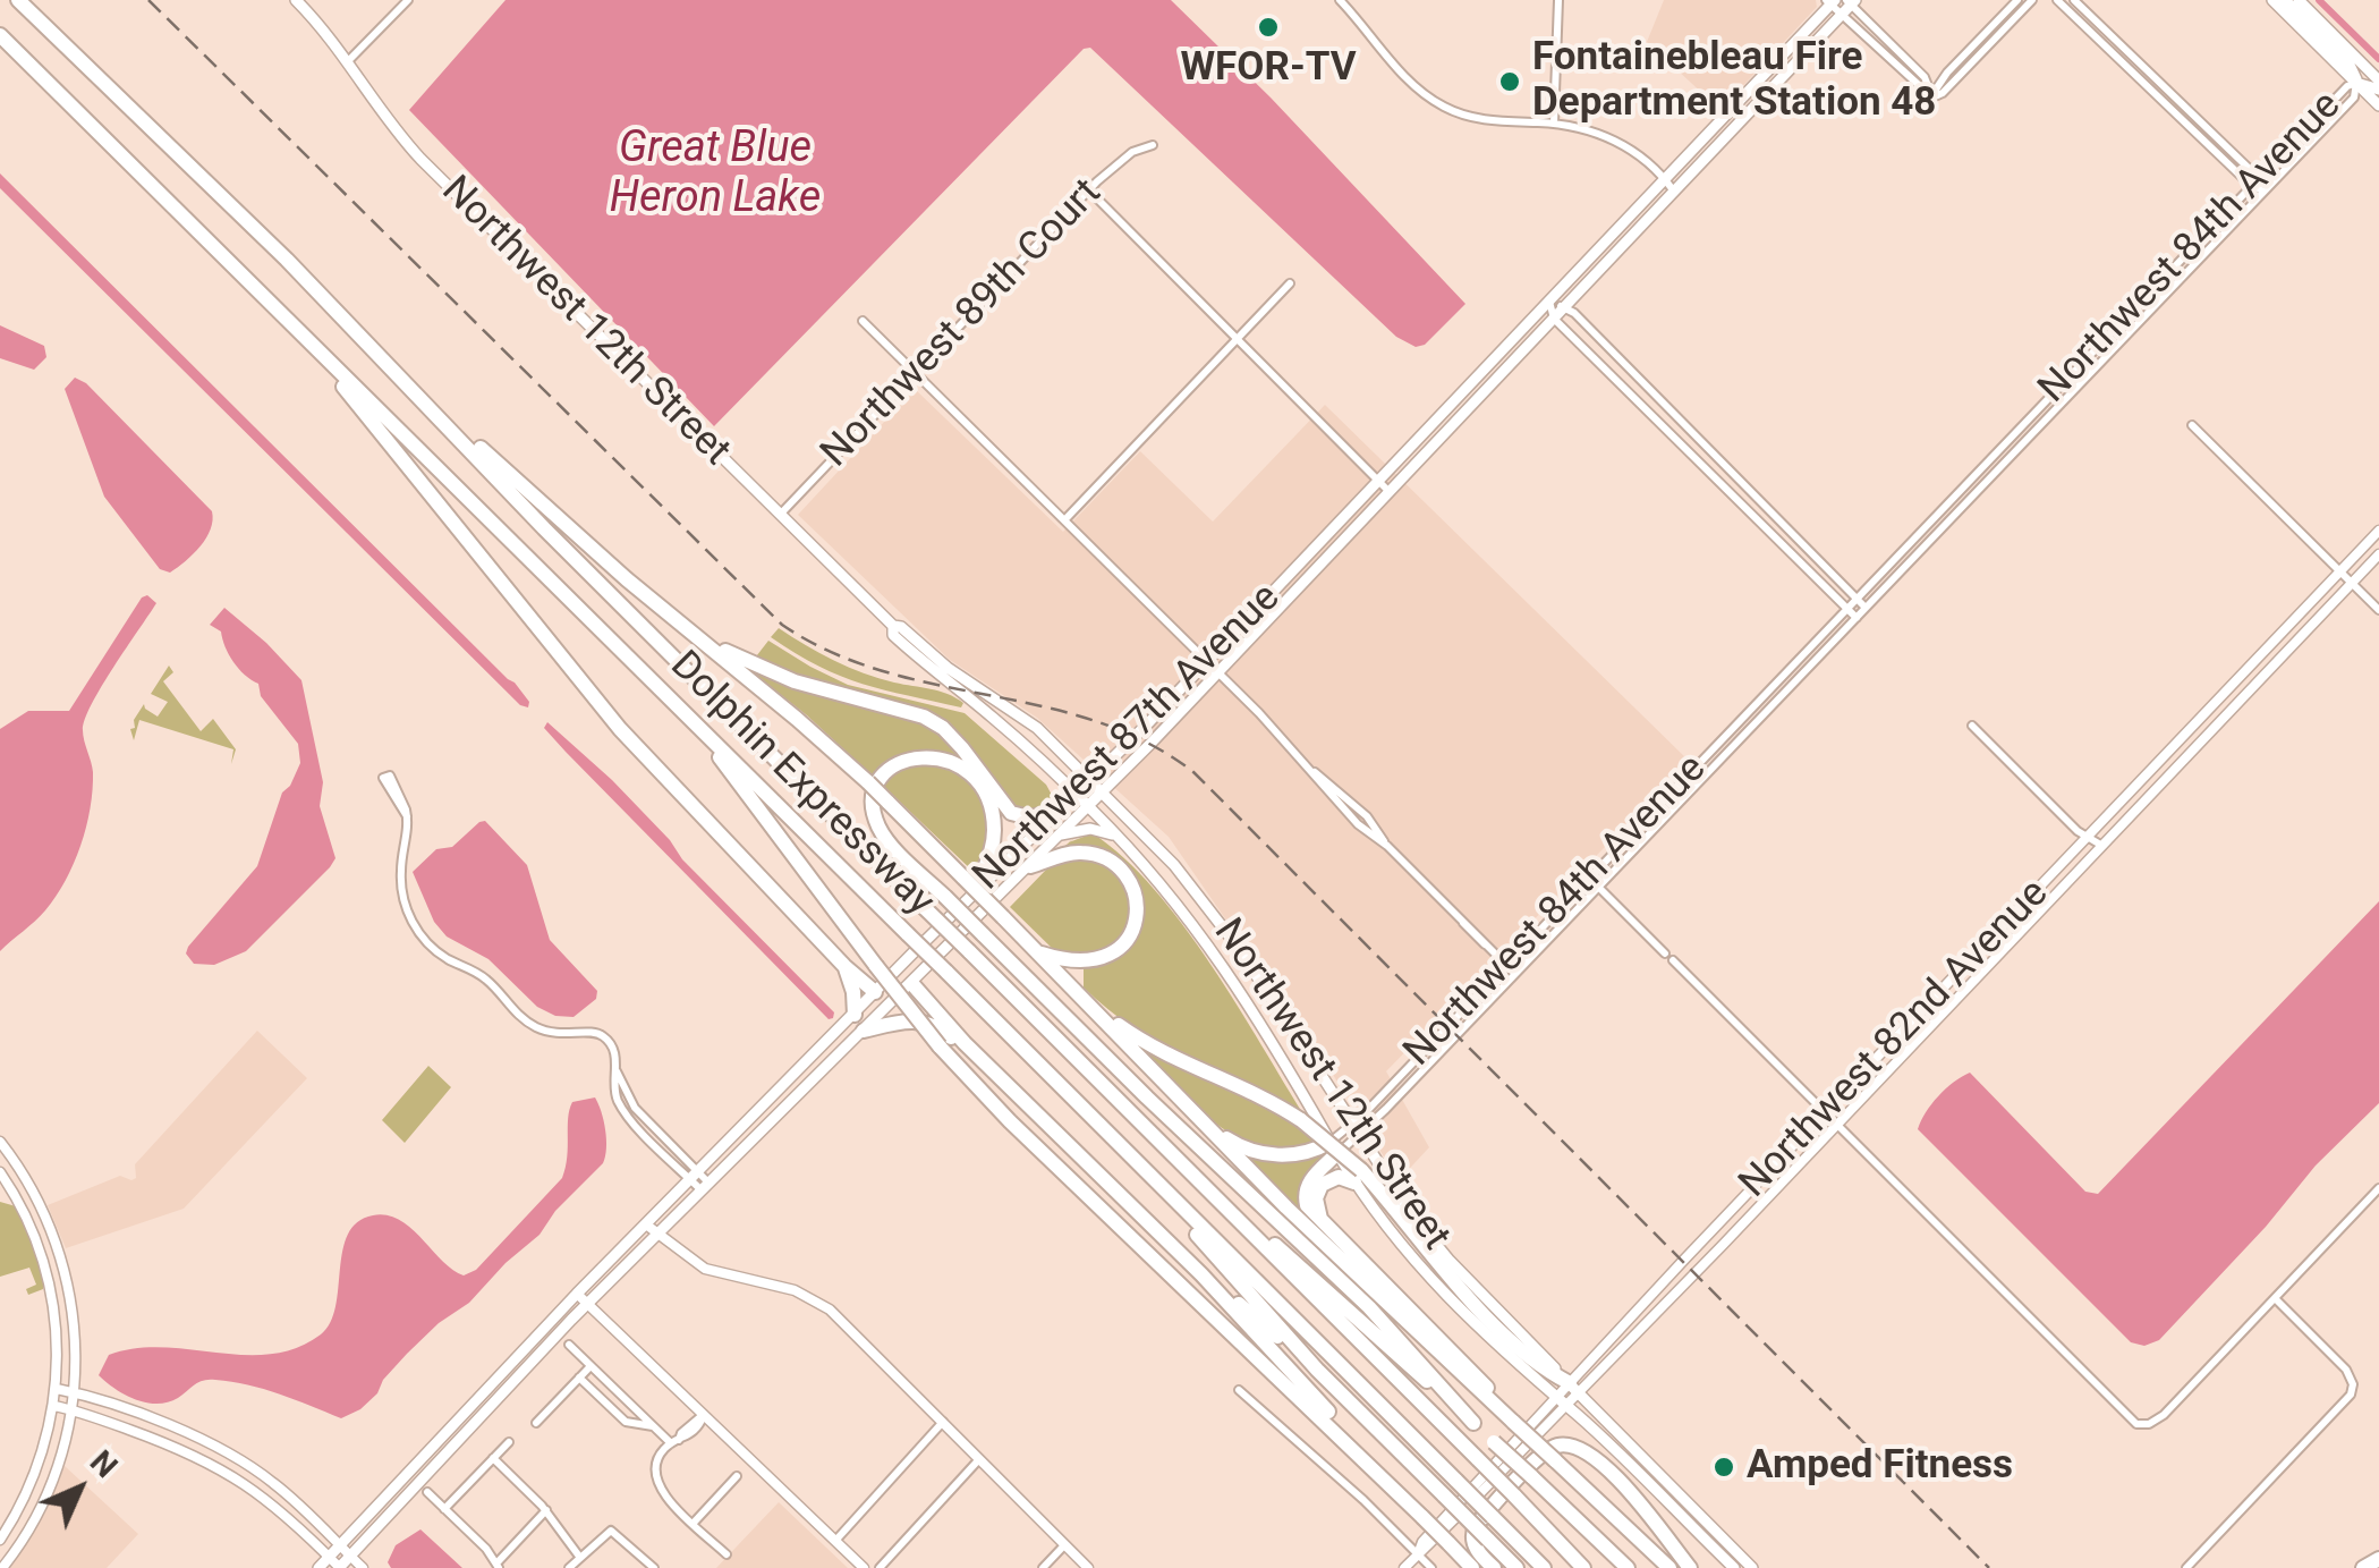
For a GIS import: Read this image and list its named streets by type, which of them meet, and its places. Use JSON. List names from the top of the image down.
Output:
{
  "streets": {
    "highway": ["Dolphin Expressway"],
    "main road": ["Northwest 12th Street", "Northwest 87th Avenue"],
    "street": ["Northwest 84th Avenue", "Northwest 89th Court", "Northwest 82nd Avenue"]
  },
  "crossings": [
    ["Northwest 84th Avenue", "Northwest 12th Street"],
    ["Northwest 12th Street", "Northwest 89th Court"],
    ["Northwest 12th Street", "Northwest 87th Avenue"],
    ["Northwest 12th Street", "Northwest 82nd Avenue"]
  ],
  "water": ["Great Blue Heron Lake"],
  "places": ["WFOR-TV", "Fontainebleau Fire Department Station 48", "Amped Fitness"],
  "north": "top right"
}
